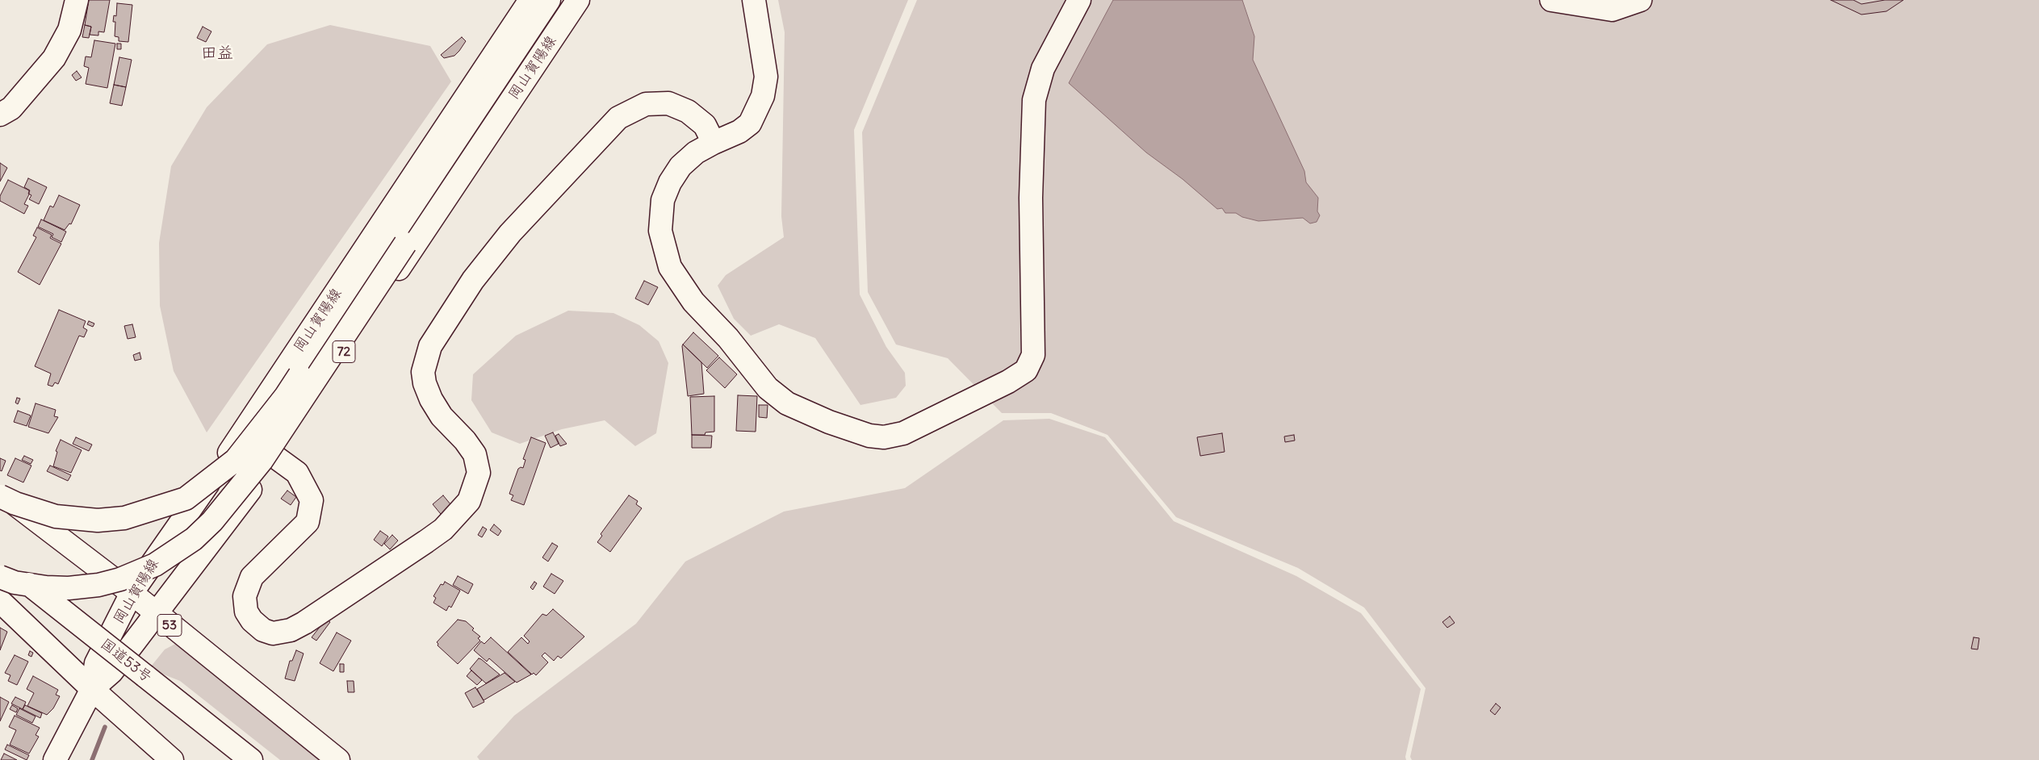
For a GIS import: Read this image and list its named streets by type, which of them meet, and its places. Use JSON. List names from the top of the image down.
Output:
{
  "streets": {
    "main road": [
      "岡山賀陽線",
      "72",
      "53",
      "国道53号"
    ]
  },
  "crossings": [
    ["岡山賀陽線", "53"]
  ],
  "districts": ["田益"]
}
